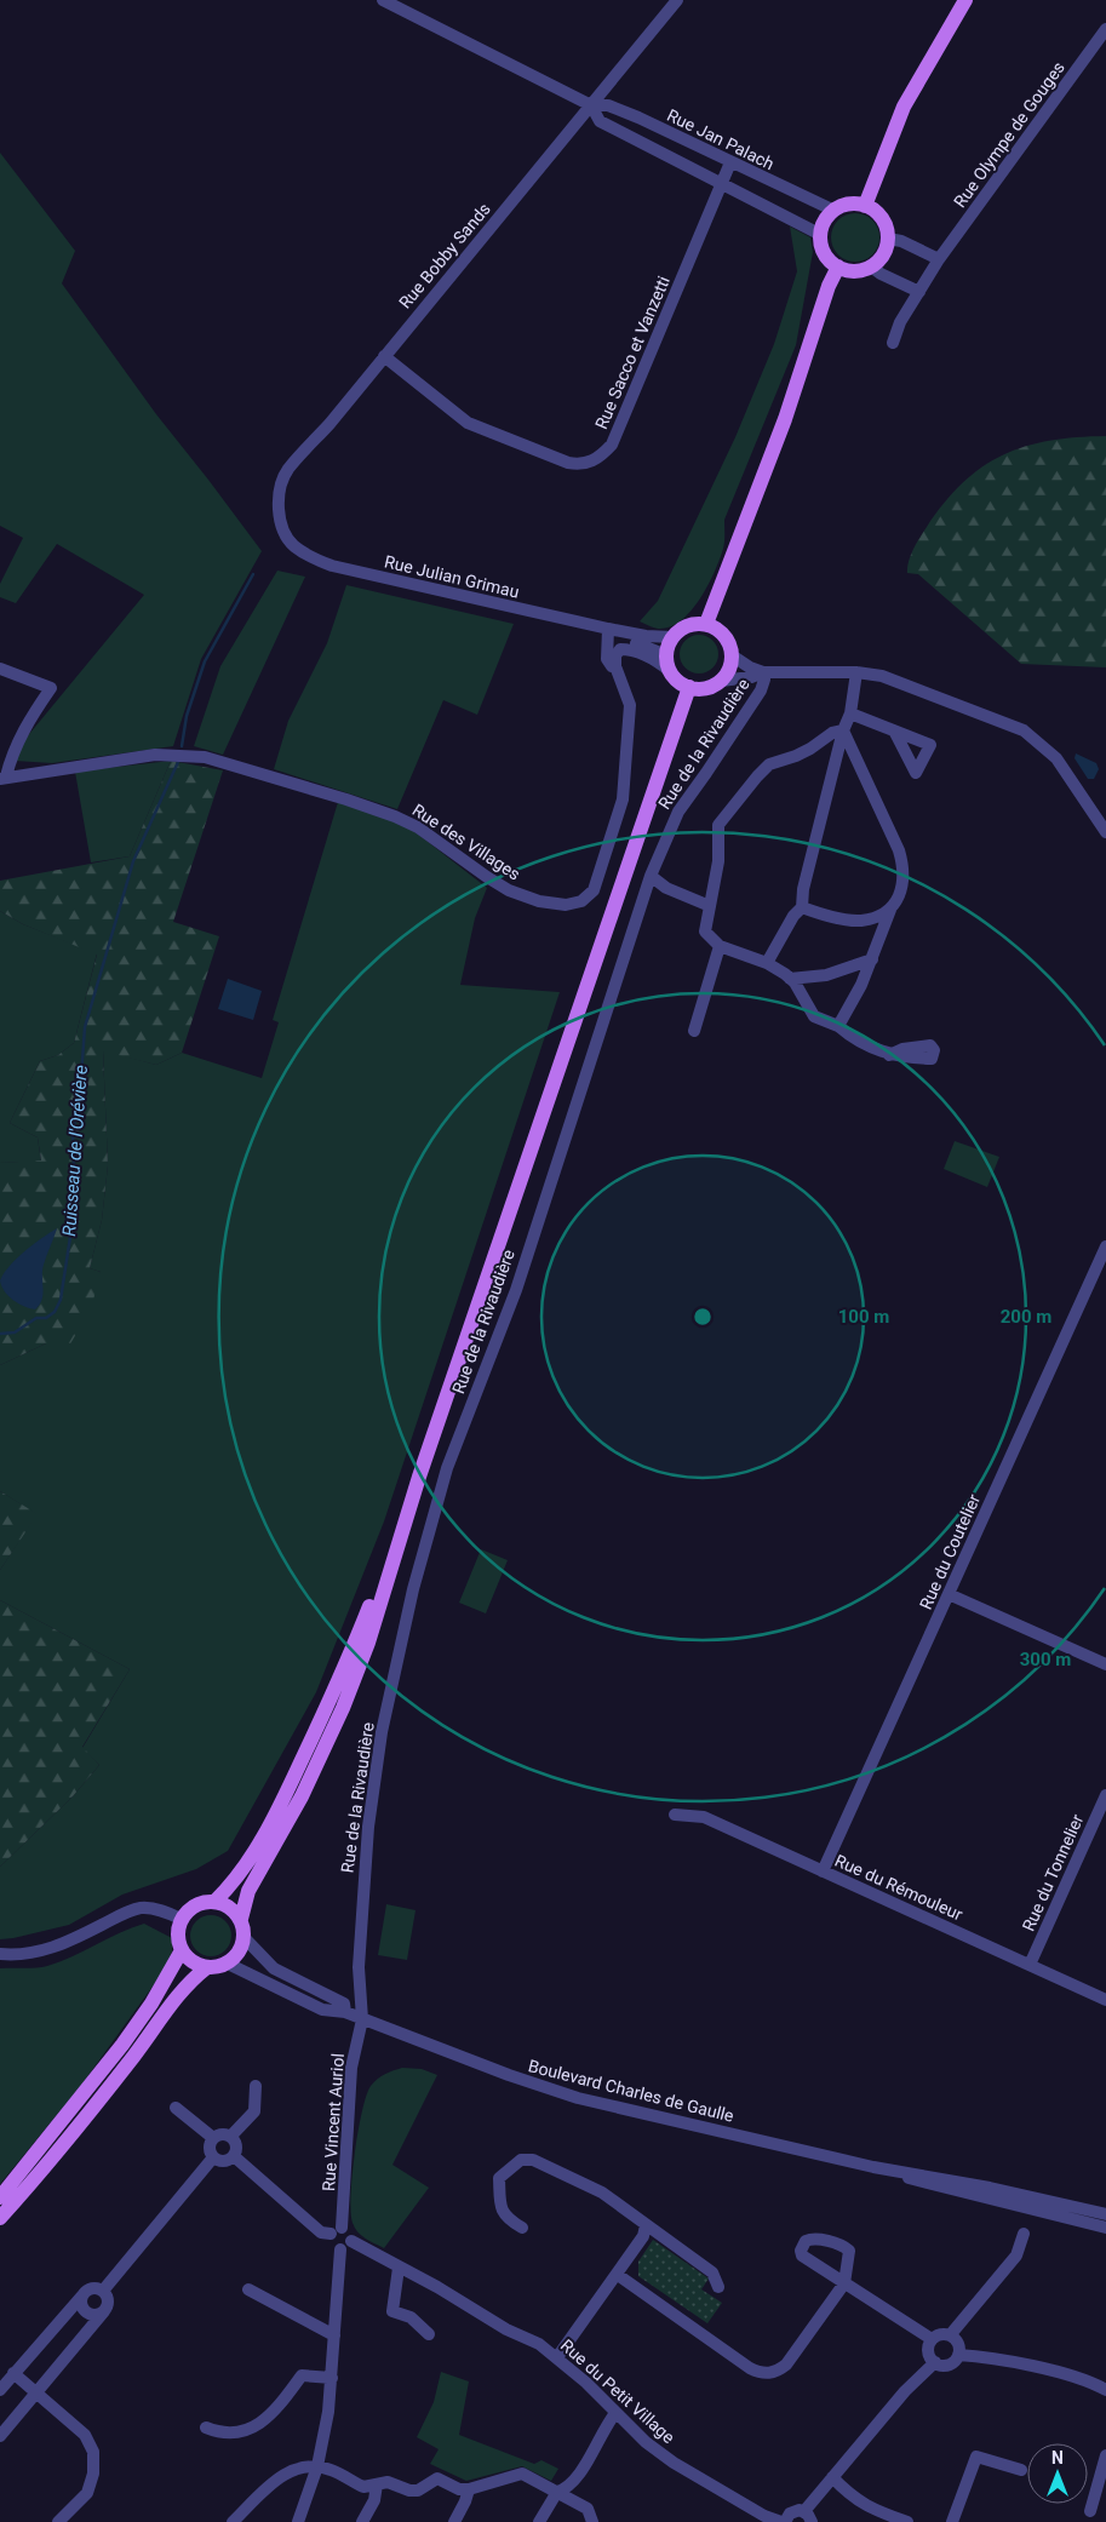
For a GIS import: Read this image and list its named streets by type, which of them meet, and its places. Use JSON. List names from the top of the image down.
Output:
{
  "streets": {
    "street": [
      "Rue Olympe de Gouges",
      "Rue Jan Palach",
      "Rue Bobby Sands",
      "Rue Sacco et Vanzetti",
      "Rue Julian Grimau",
      "Rue de la Rivaudière",
      "Rue des Villages",
      "Rue du Coutelier",
      "Rue du Tonnelier",
      "Rue du Rémouleur",
      "Boulevard Charles de Gaulle",
      "Rue Vincent Auriol",
      "Rue du Petit Village"
    ]
  },
  "crossings": [
    ["Rue Jan Palach", "Rue Bobby Sands"],
    ["Rue Jan Palach", "Rue Sacco et Vanzetti"],
    ["Rue Bobby Sands", "Rue Sacco et Vanzetti"],
    ["Rue Bobby Sands", "Rue Julian Grimau"],
    ["Rue de la Rivaudière", "Boulevard Charles de Gaulle"],
    ["Rue de la Rivaudière", "Rue Vincent Auriol"],
    ["Rue du Coutelier", "Rue du Rémouleur"],
    ["Rue du Tonnelier", "Rue du Rémouleur"],
    ["Boulevard Charles de Gaulle", "Rue Vincent Auriol"],
    ["Rue Vincent Auriol", "Rue du Petit Village"]
  ],
  "water": ["Ruisseau de l'Orévière"],
  "north": "top",
  "rings": ["100 m", "200 m", "300 m"]
}
